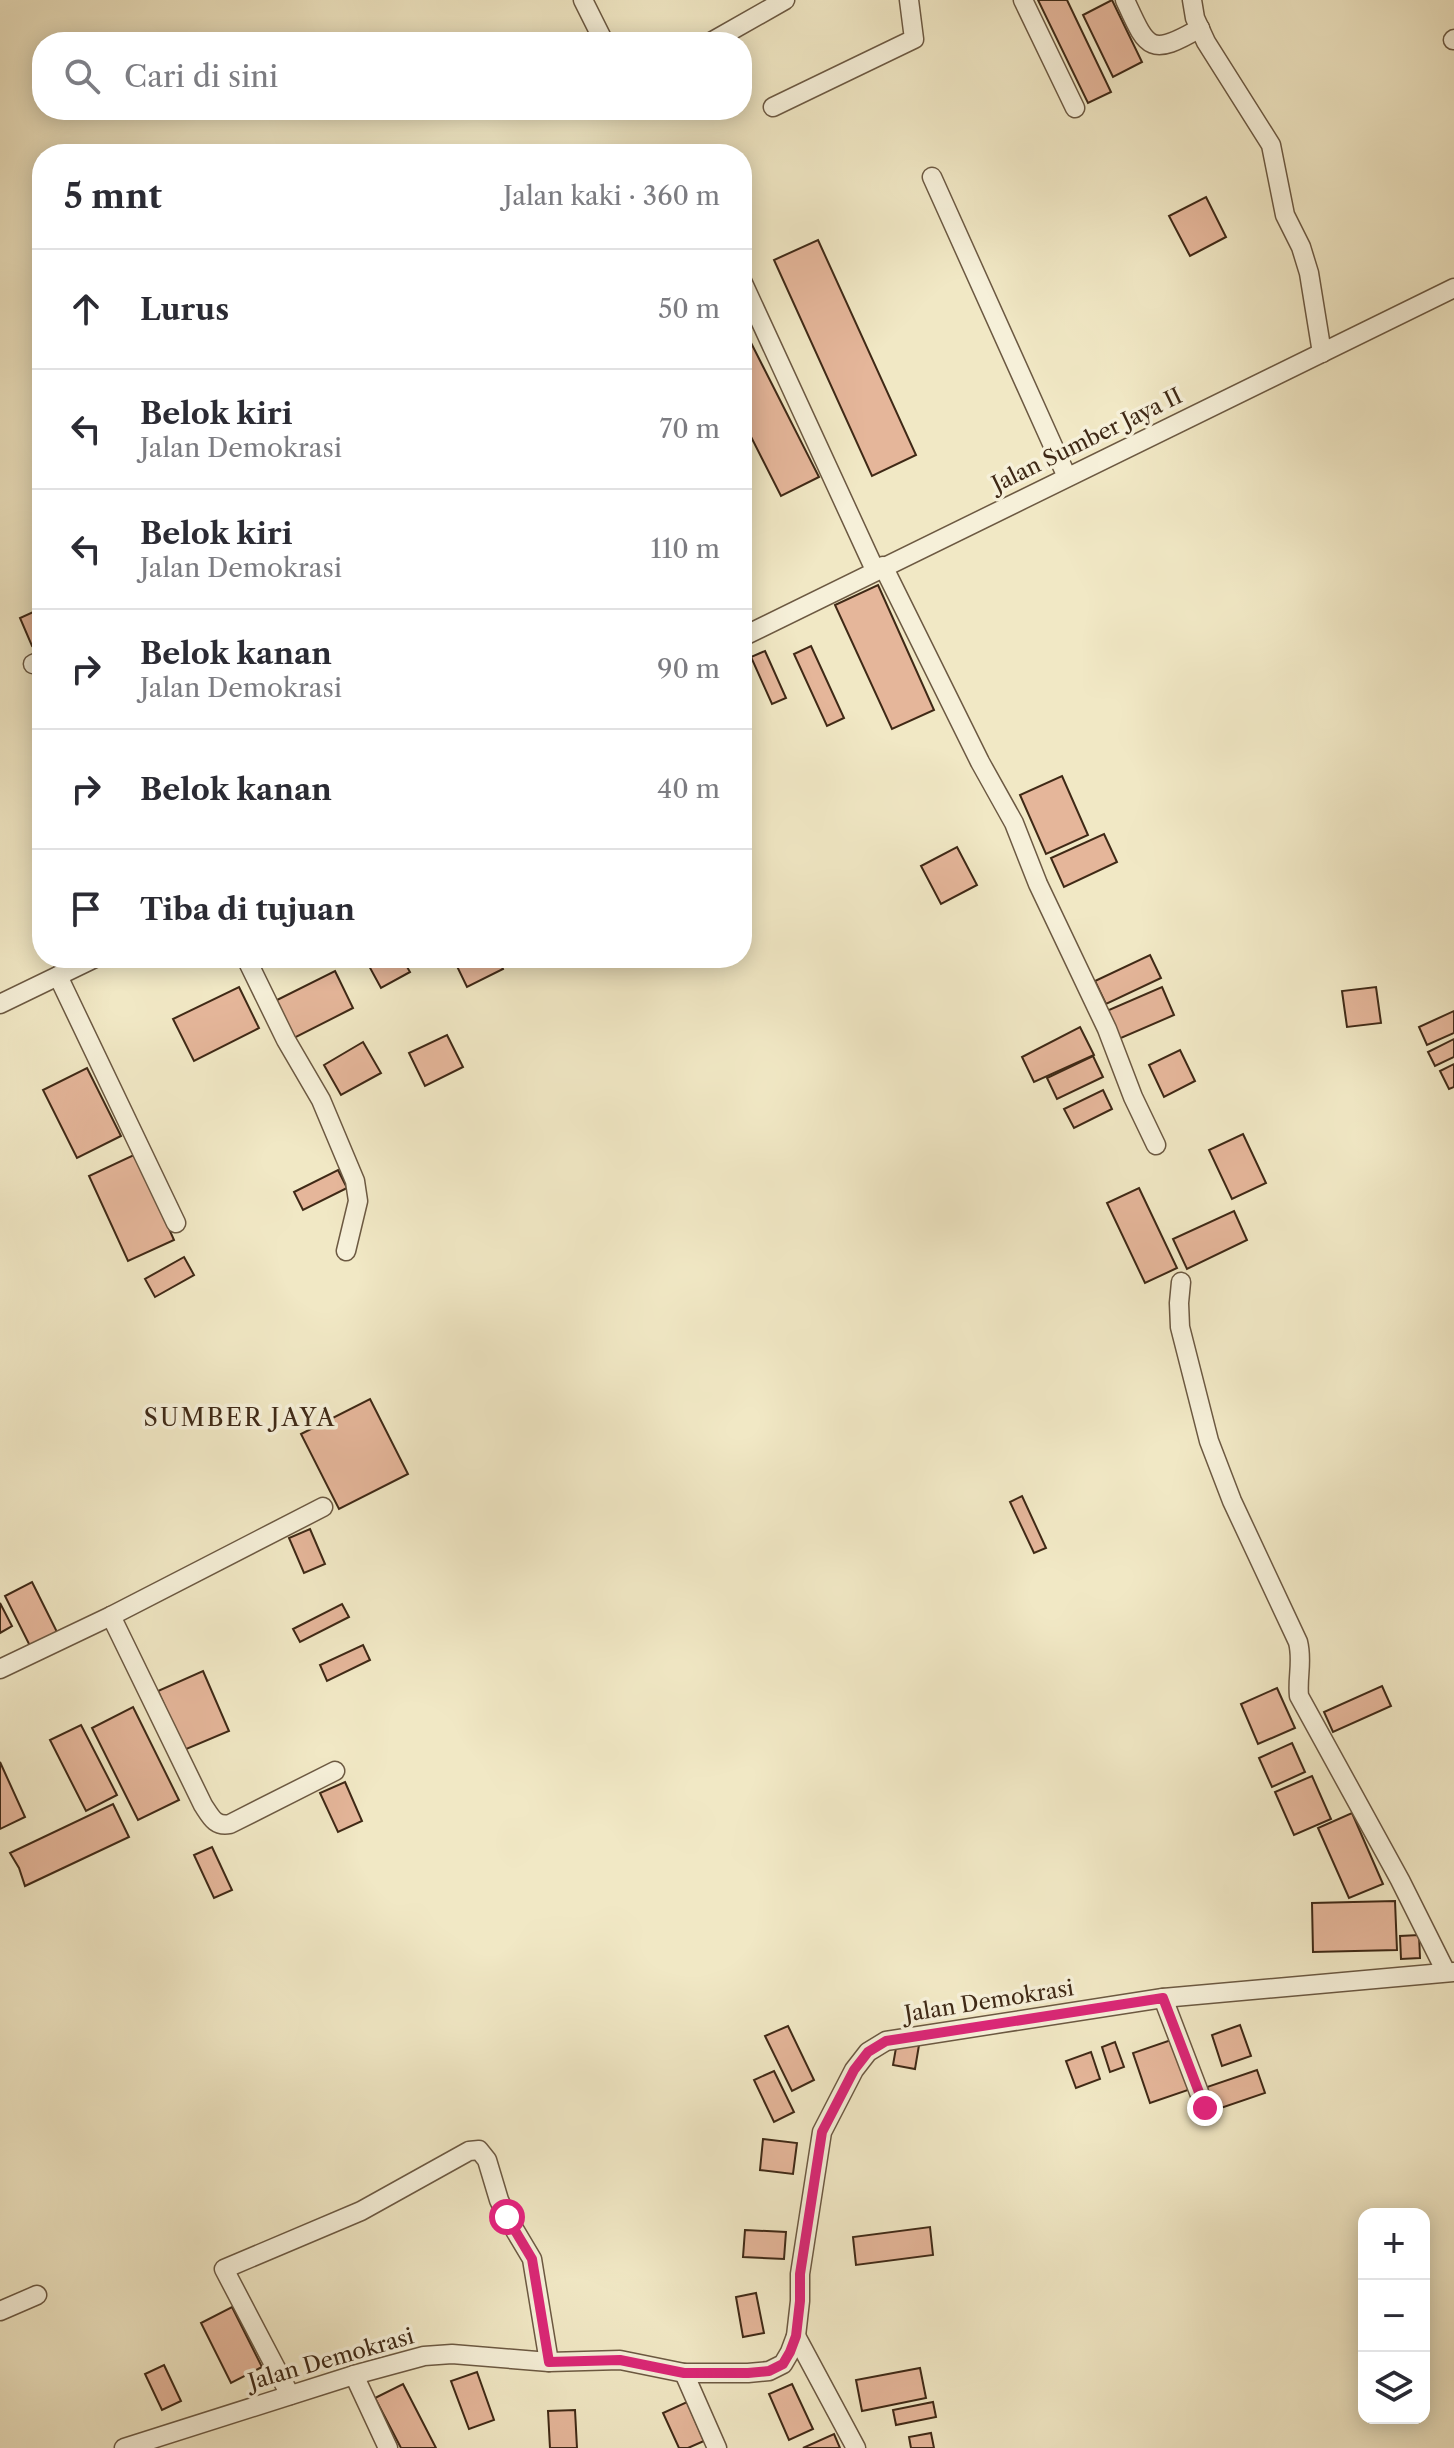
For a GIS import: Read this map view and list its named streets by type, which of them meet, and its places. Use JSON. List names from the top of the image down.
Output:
{
  "streets": {
    "street": ["Jalan Sumber Jaya II", "Jalan Demokrasi"]
  },
  "districts": ["SUMBER JAYA"],
  "page": {
    "search": "Cari di sini",
    "heading": ["5 mnt", "Jalan kaki · 360 m"],
    "list": [
      ["Lurus", "50 m"],
      ["Belok kiri", "Jalan Demokrasi", "70 m"],
      ["Belok kiri", "Jalan Demokrasi", "110 m"],
      ["Belok kanan", "Jalan Demokrasi", "90 m"],
      ["Belok kanan", "40 m"],
      "Tiba di tujuan"
    ],
    "map_buttons": ["+", "−"]
  }
}
